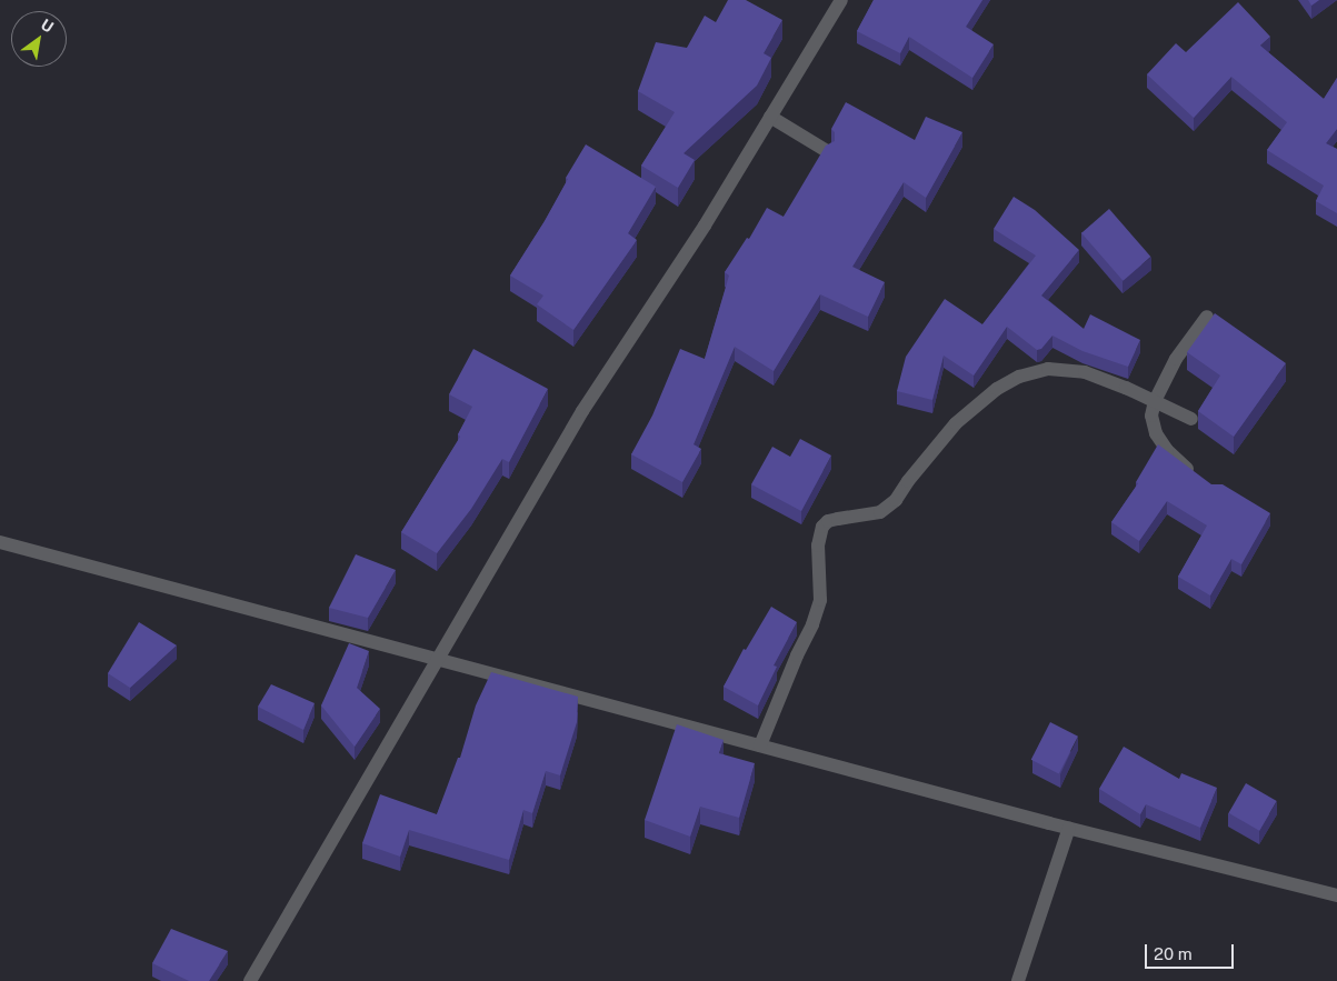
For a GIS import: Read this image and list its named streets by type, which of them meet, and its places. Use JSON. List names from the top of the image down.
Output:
{
  "scale_bar": "20 m",
  "north": "top right"
}
